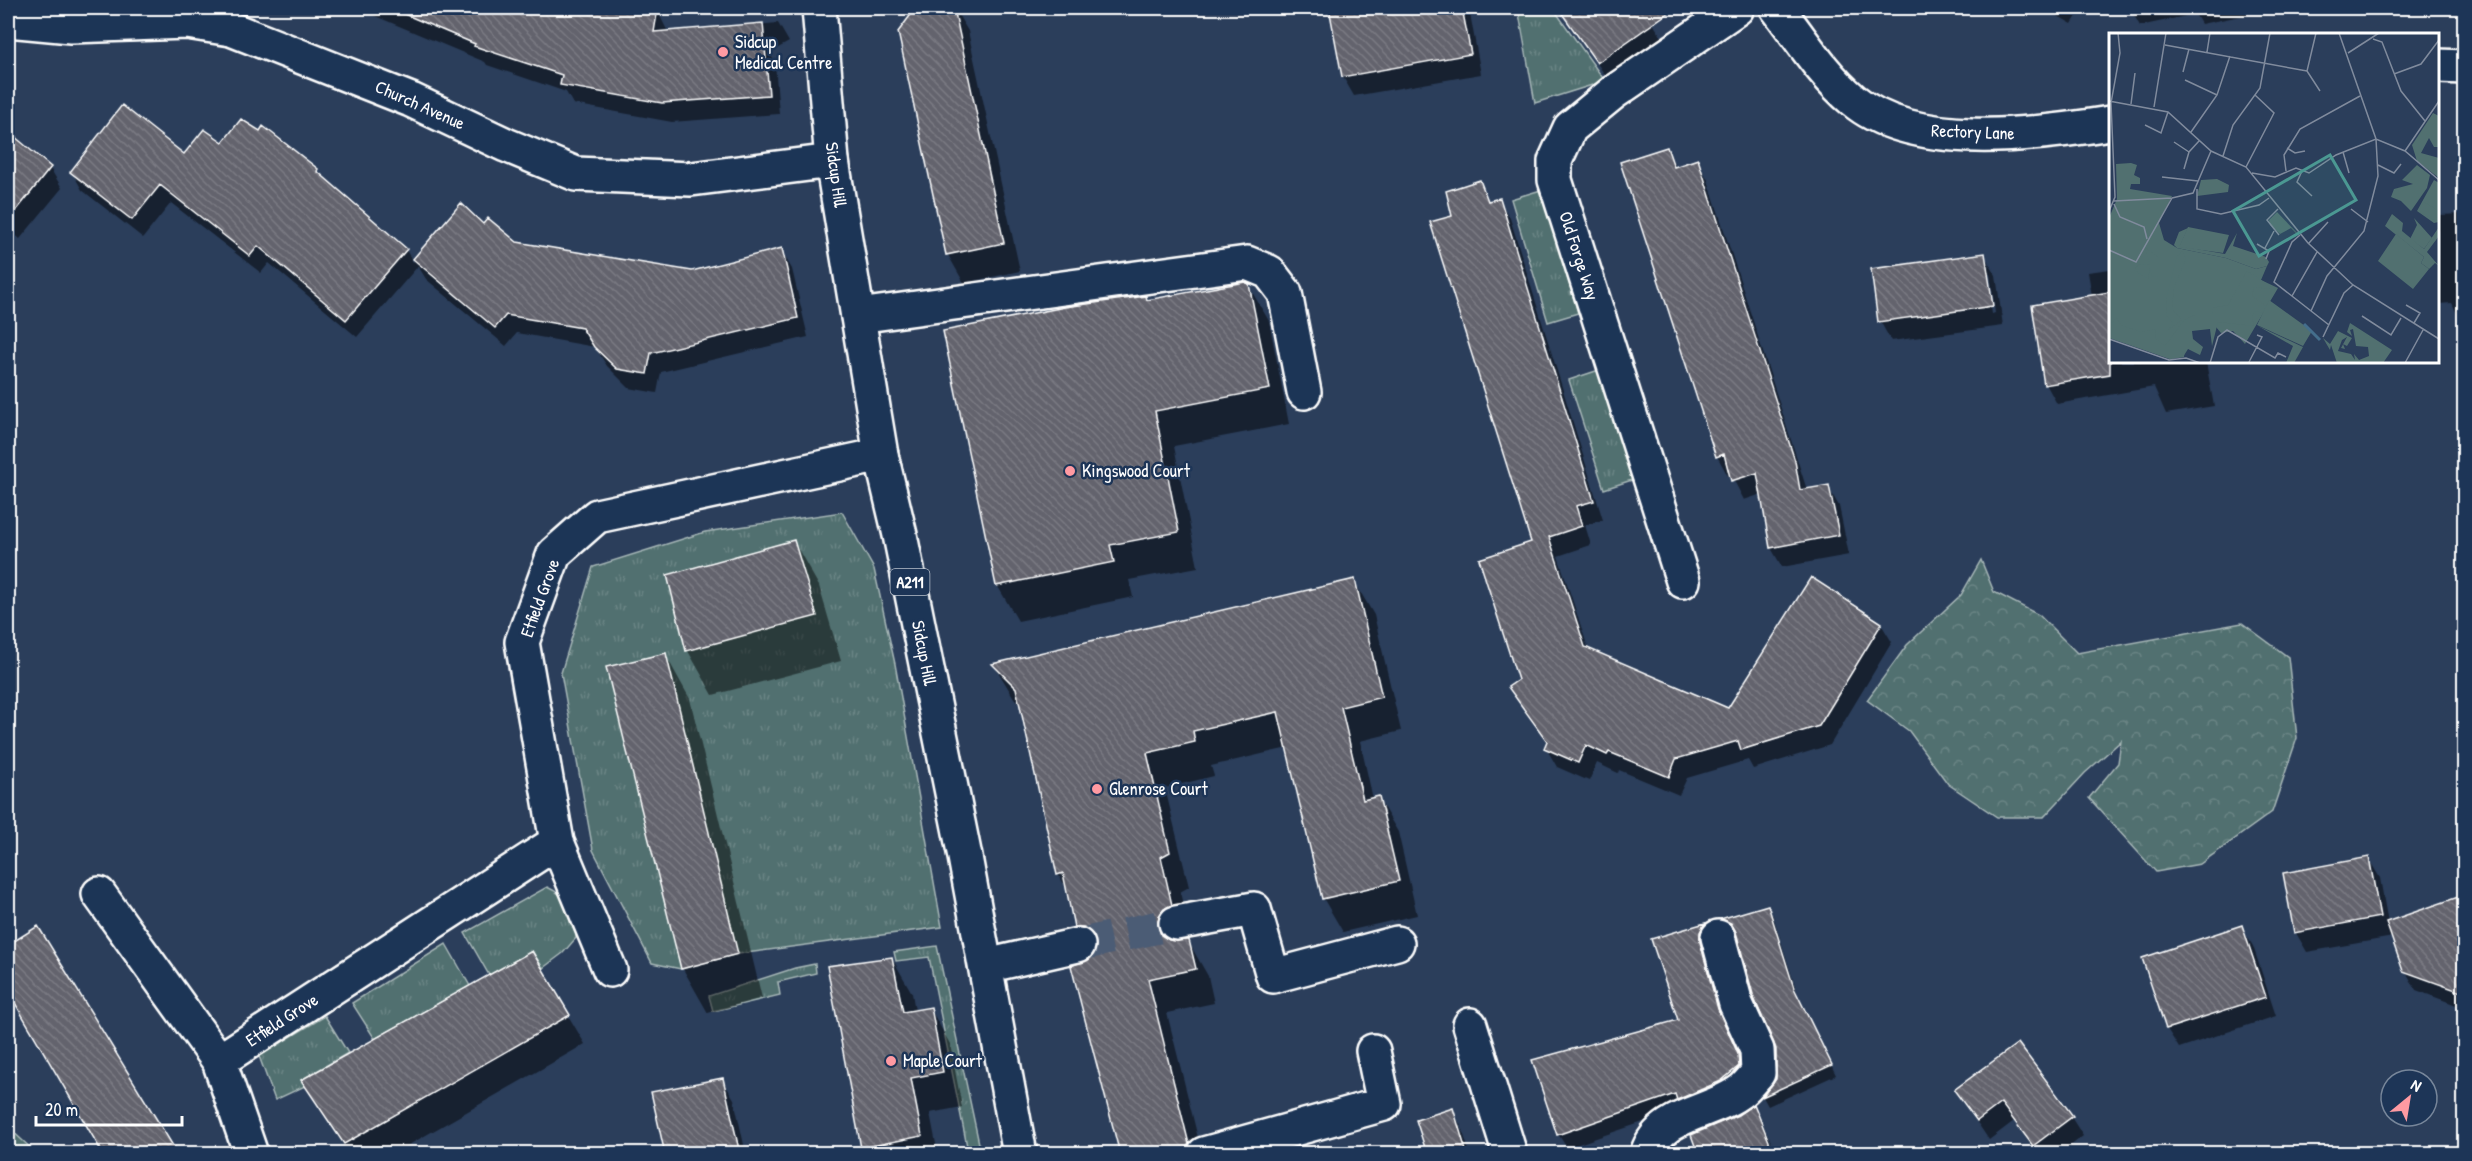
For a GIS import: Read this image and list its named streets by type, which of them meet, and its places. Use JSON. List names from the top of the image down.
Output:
{
  "streets": {
    "street": [
      "Church Avenue",
      "Rectory Lane",
      "Sidcup Hill",
      "Old Forge Way",
      "A211",
      "Etfield Grove"
    ]
  },
  "crossings": [
    ["Church Avenue", "Sidcup Hill"],
    ["Sidcup Hill", "Etfield Grove"]
  ],
  "places": [
    "Sidcup Medical Centre",
    "Kingswood Court",
    "Glenrose Court",
    "Maple Court"
  ],
  "scale_bar": "20 m",
  "north": "top right"
}
